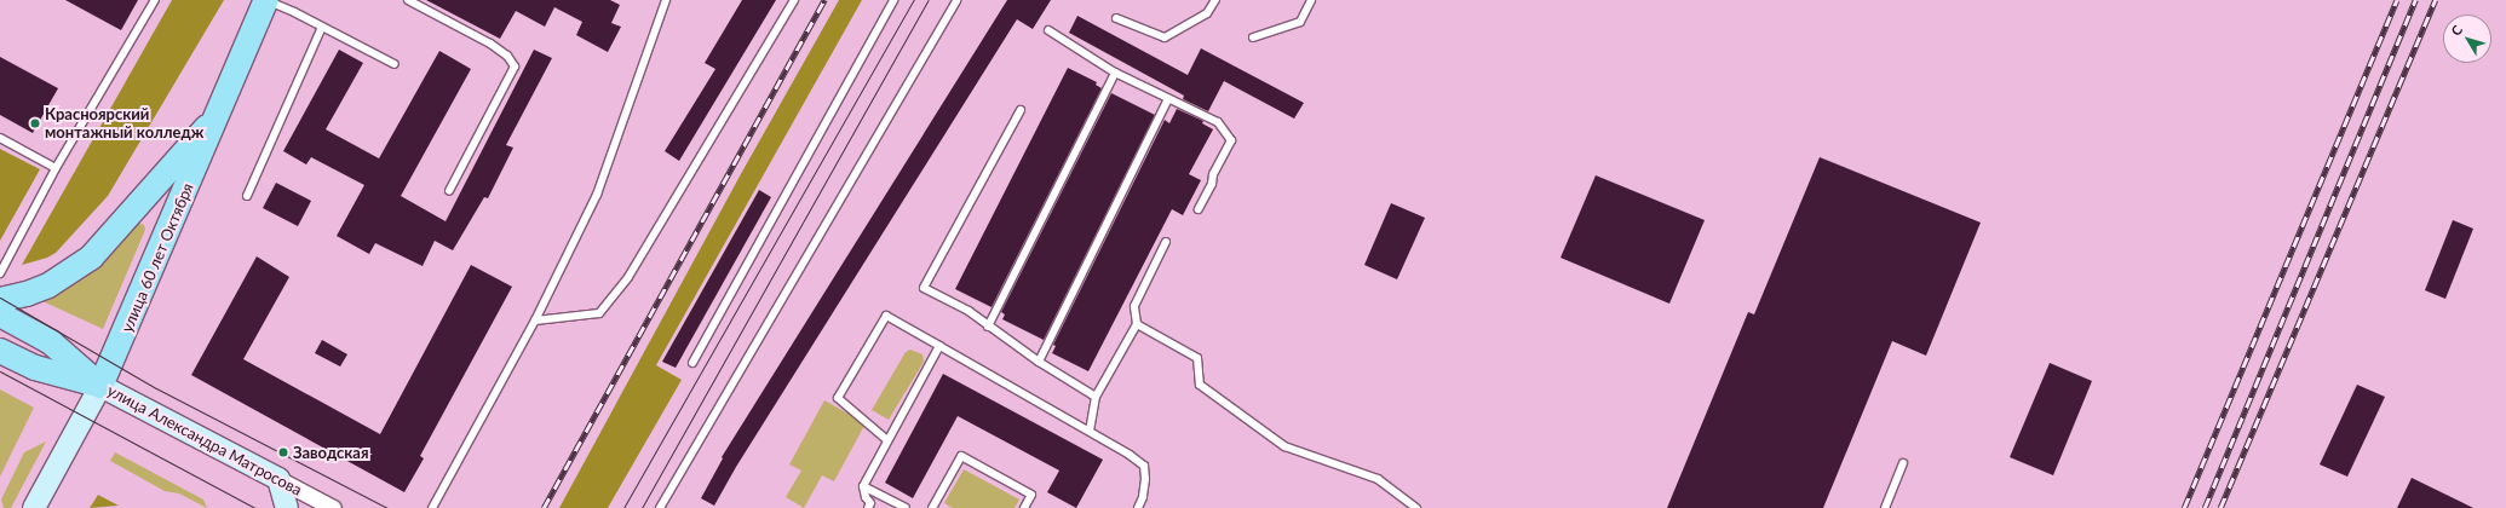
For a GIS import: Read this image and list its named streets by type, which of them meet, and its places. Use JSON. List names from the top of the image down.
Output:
{
  "streets": {
    "main road": ["улица 60 лет Октября", "улица Александра Матросова"]
  },
  "crossings": [
    ["улица 60 лет Октября", "улица Александра Матросова"]
  ],
  "places": ["Красноярский монтажный колледж", "Заводская"],
  "north": "top left"
}
